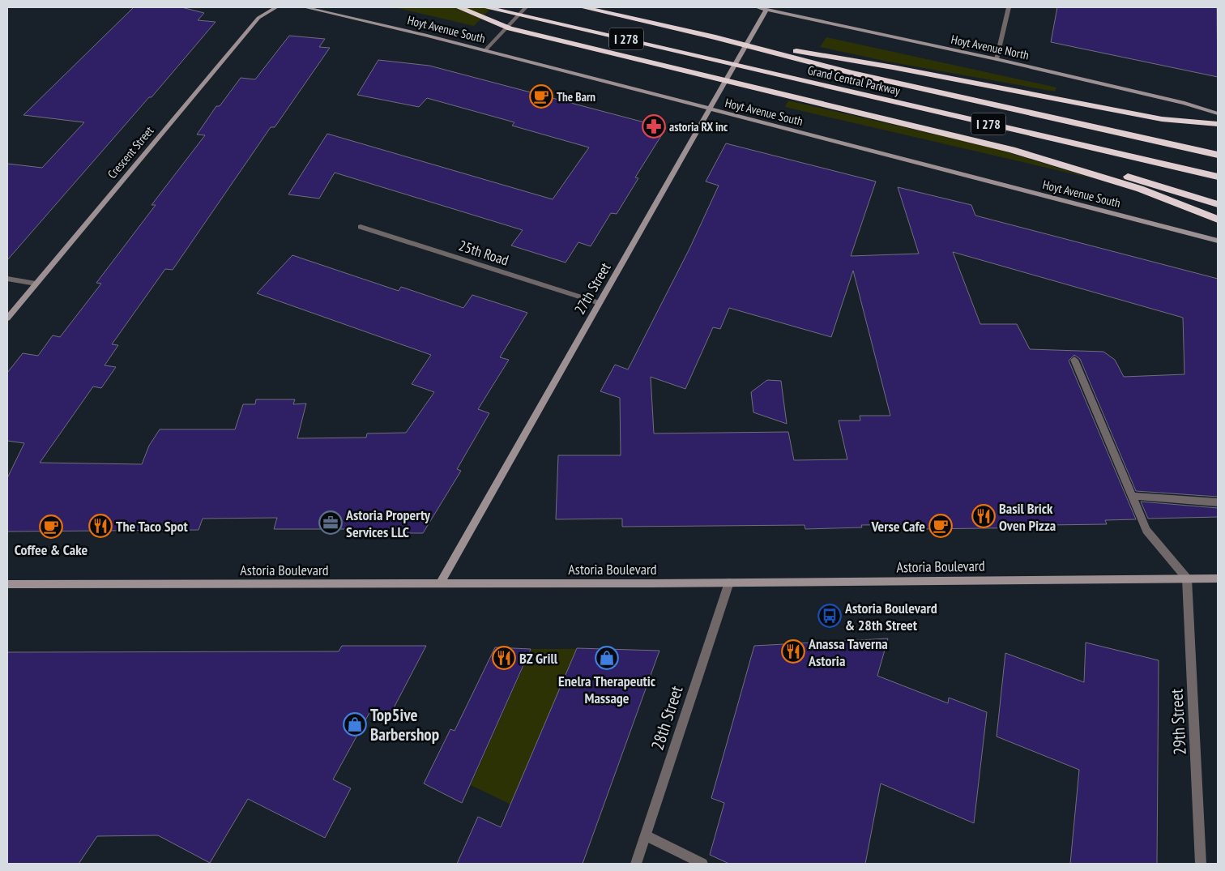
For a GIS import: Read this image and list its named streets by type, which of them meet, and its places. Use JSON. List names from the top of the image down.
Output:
{
  "streets": {
    "highway": ["I 278", "Grand Central Parkway"],
    "main road": [
      "Hoyt Avenue South",
      "Hoyt Avenue North",
      "Crescent Street",
      "27th Street",
      "Astoria Boulevard"
    ],
    "street": ["25th Road", "28th Street", "29th Street"]
  },
  "crossings": [
    ["Hoyt Avenue South", "27th Street"],
    ["Hoyt Avenue North", "27th Street"],
    ["25th Road", "27th Street"],
    ["27th Street", "Astoria Boulevard"],
    ["Astoria Boulevard", "28th Street"],
    ["Astoria Boulevard", "29th Street"]
  ],
  "places": {
    "cafe": ["The Barn", "Verse Cafe", "Coffee & Cake"],
    "pharmacy": ["astoria RX inc"],
    "restaurant": [
      "Basil Brick Oven Pizza",
      "The Taco Spot",
      "Anassa Taverna Astoria",
      "BZ Grill"
    ],
    "office": ["Astoria Property Services LLC"],
    "bus stop": ["Astoria Boulevard & 28th Street"],
    "shop": ["Enelra Therapeutic Massage", "Top5ive Barbershop"]
  }
}
